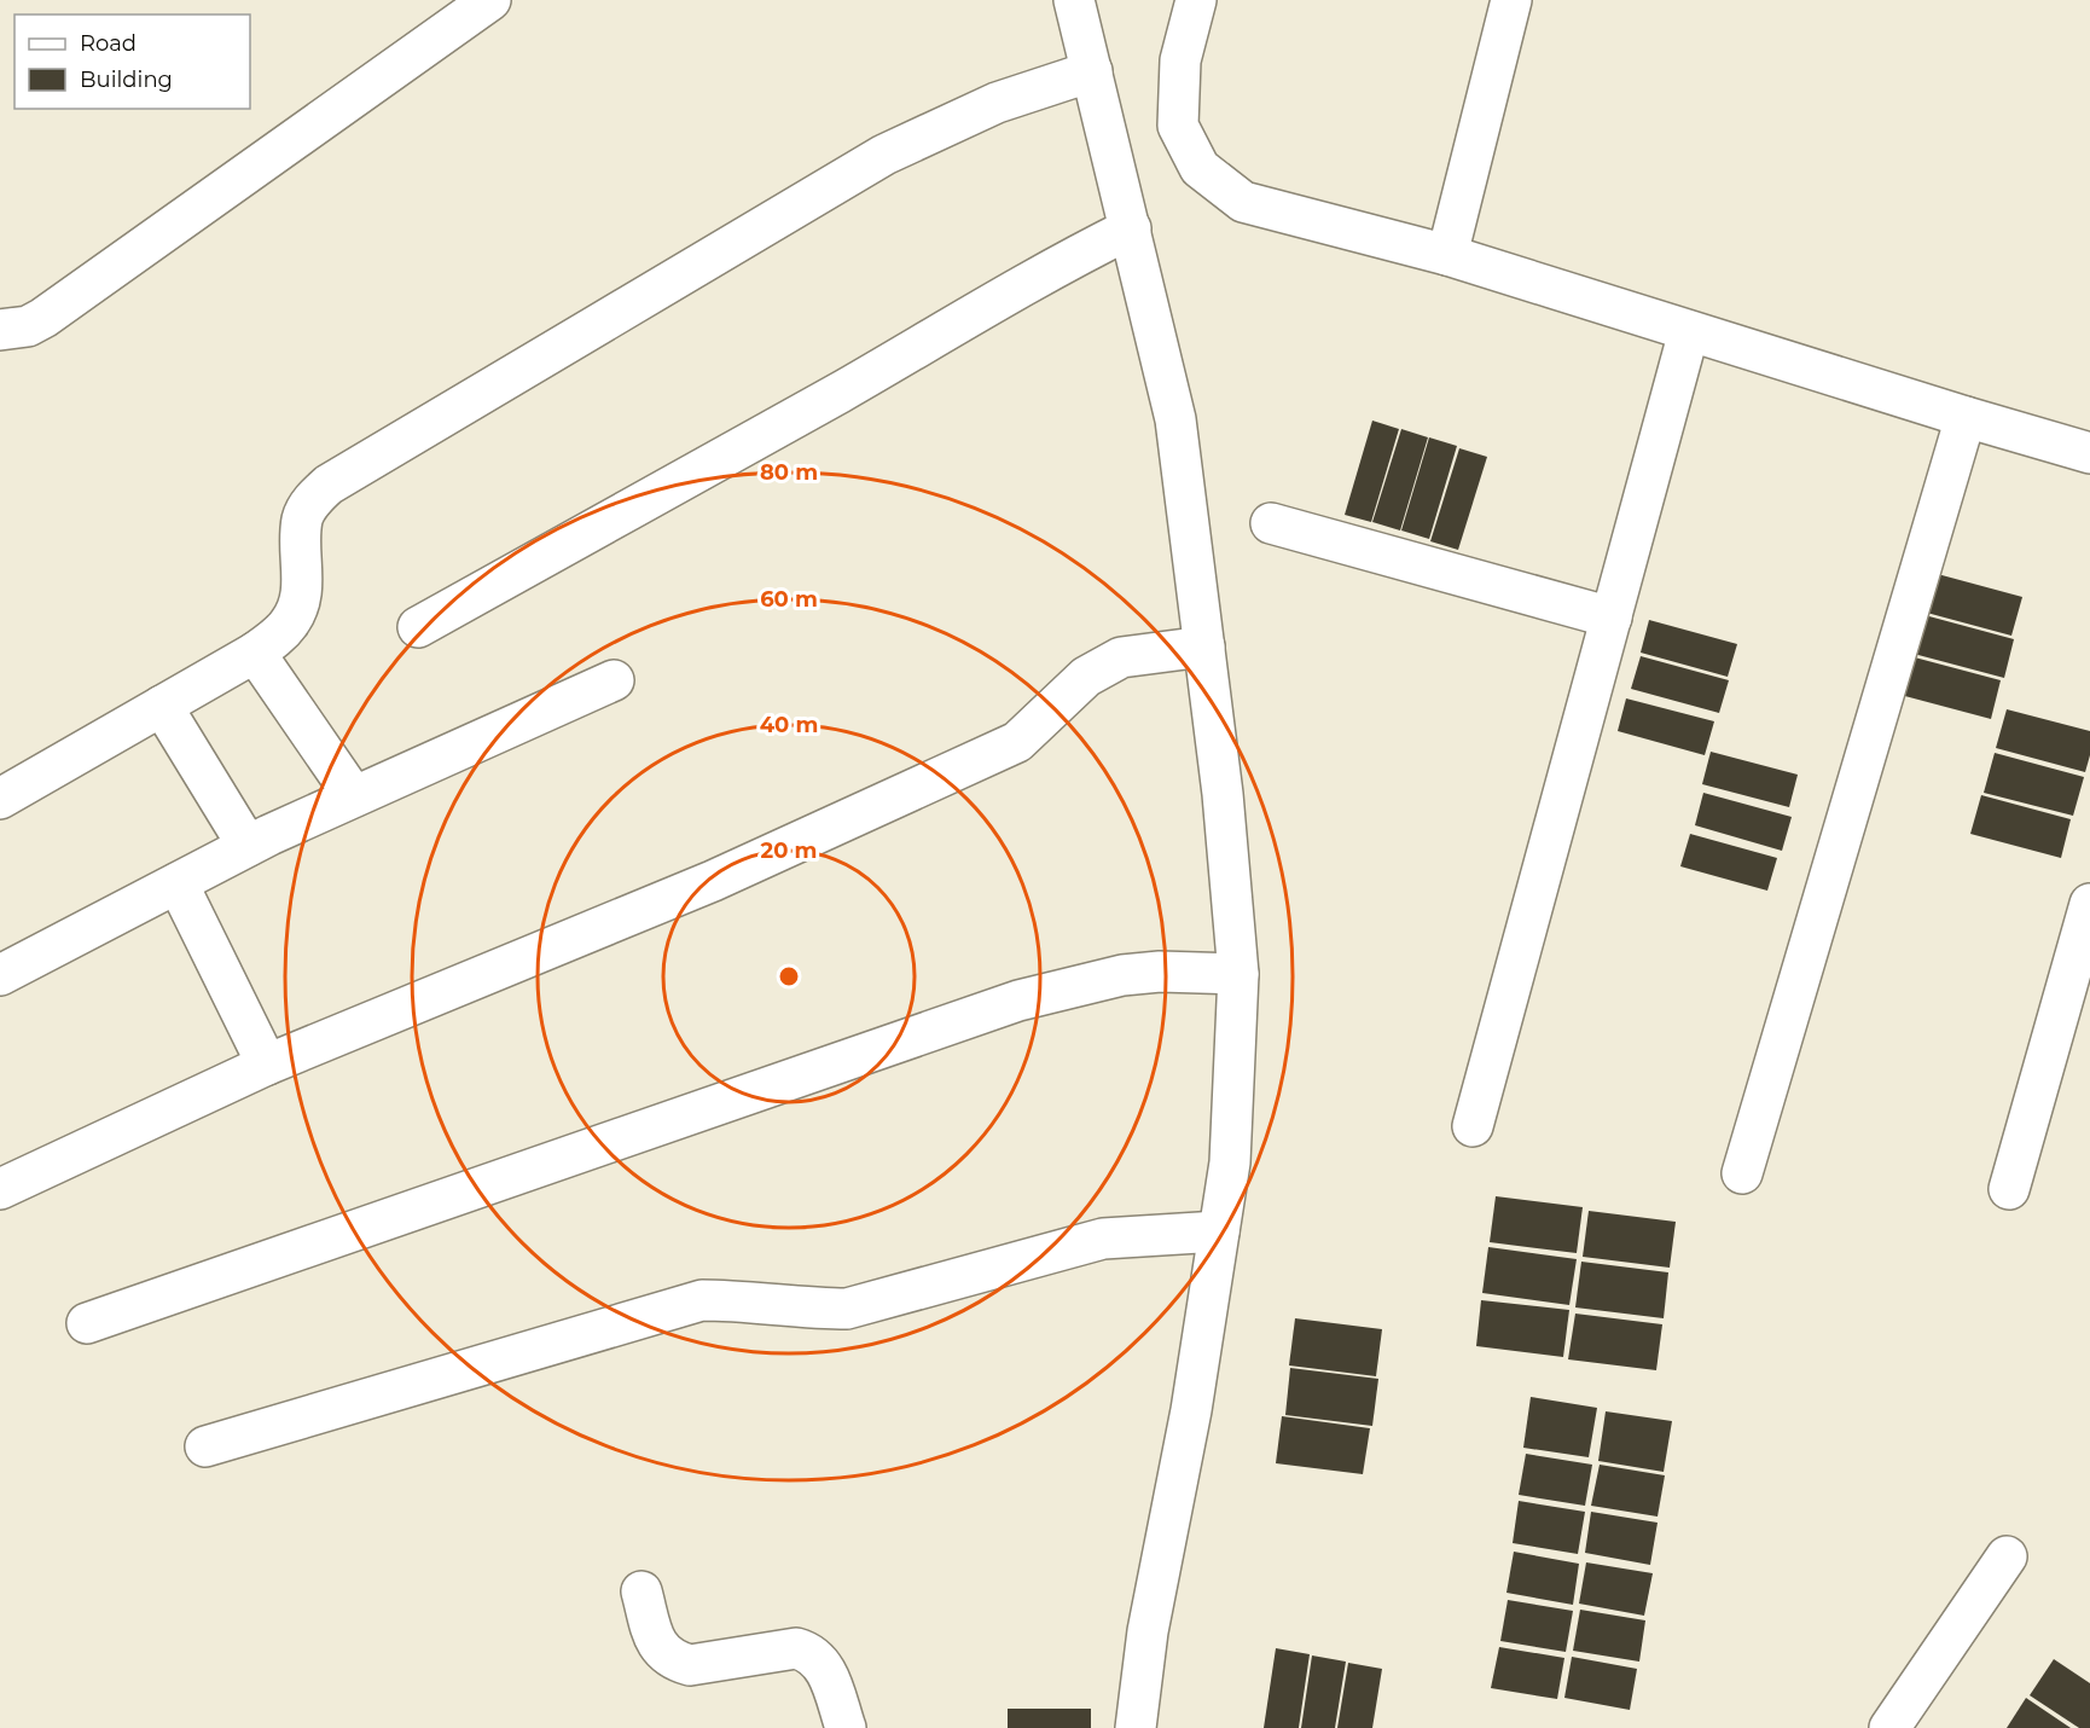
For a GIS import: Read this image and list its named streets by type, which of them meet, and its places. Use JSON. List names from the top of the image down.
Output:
{
  "legend": ["Road", "Building"],
  "rings": [
    "80 m",
    "60 m",
    "40 m",
    "20 m"
  ]
}
